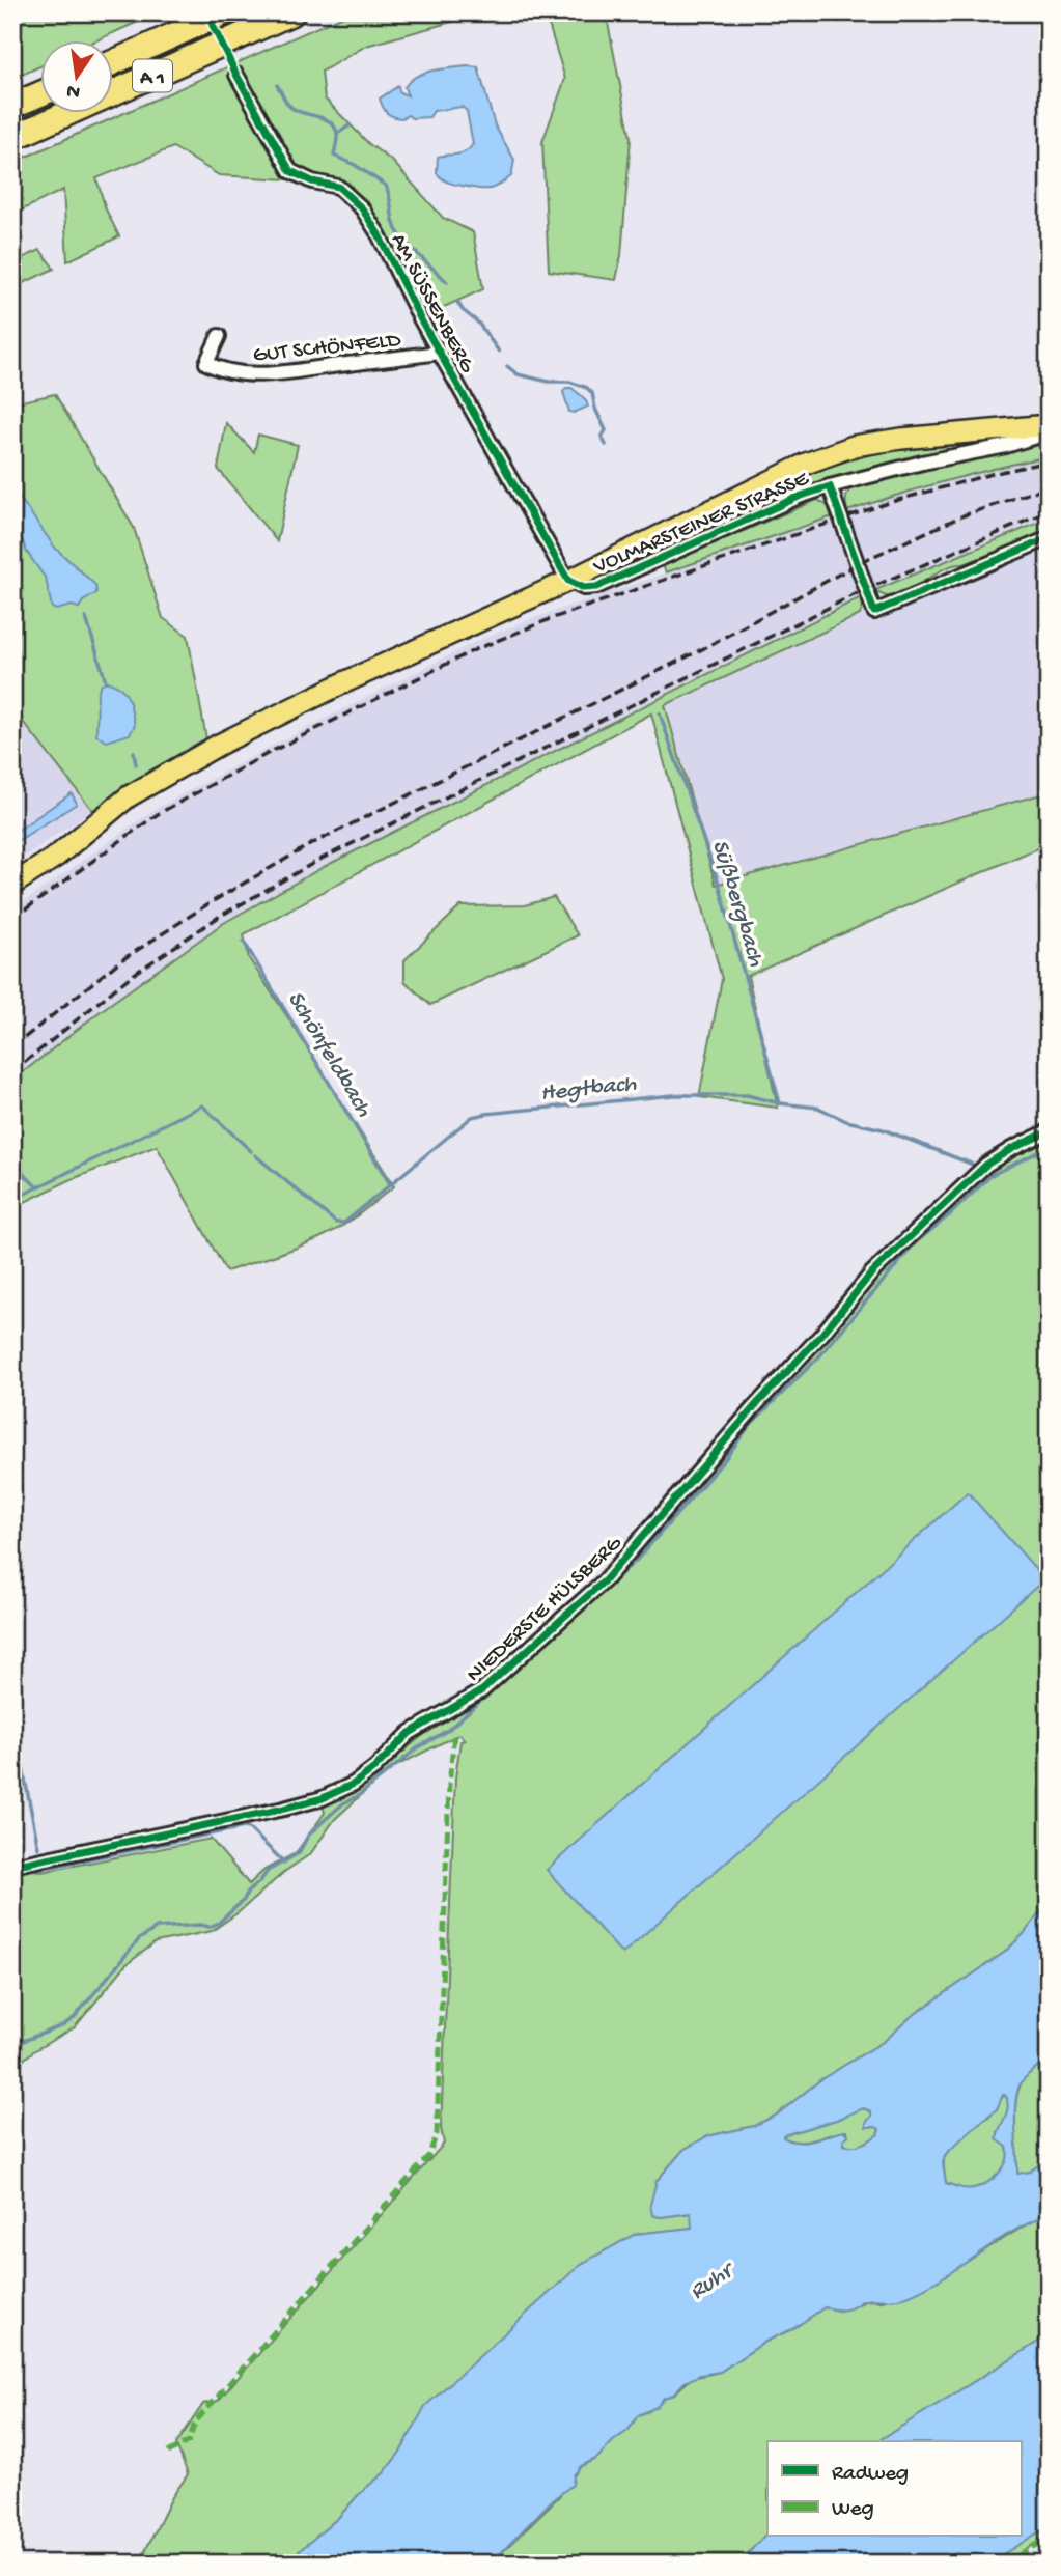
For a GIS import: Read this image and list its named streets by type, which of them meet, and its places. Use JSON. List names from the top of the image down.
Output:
{
  "streets": {
    "highway": ["A 1"],
    "main road": ["VOLMARSTEINER STRASSE"],
    "street": ["AM SÜSSENBERG", "GUT SCHÖNFELD", "NIEDERSTE HÜLSBERG"]
  },
  "crossings": [
    ["AM SÜSSENBERG", "GUT SCHÖNFELD"],
    ["AM SÜSSENBERG", "VOLMARSTEINER STRASSE"]
  ],
  "water": [
    "Süßbergbach",
    "Schönfeldbach",
    "Hegtbach",
    "Ruhr"
  ],
  "legend": ["Radweg", "Weg"],
  "north": "bottom"
}
